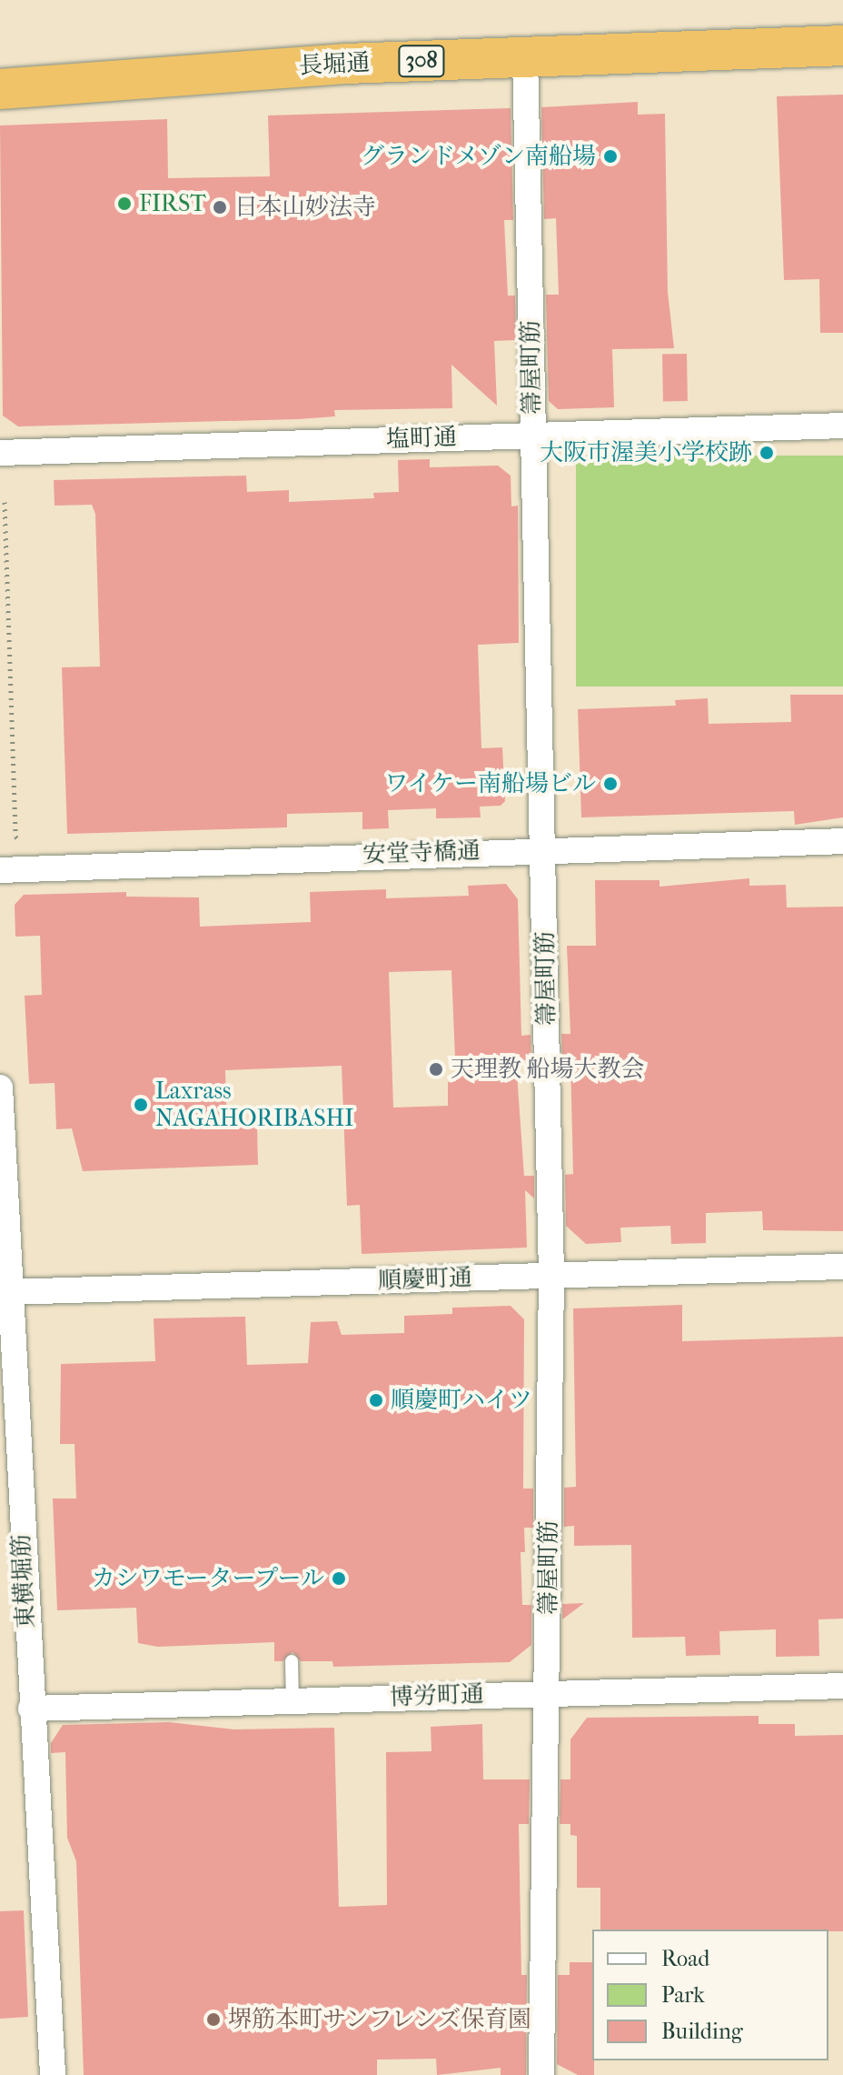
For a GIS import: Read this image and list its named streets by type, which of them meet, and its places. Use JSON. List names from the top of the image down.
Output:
{
  "streets": {
    "highway": ["308", "長堀通"],
    "street": [
      "箒屋町筋",
      "塩町通",
      "安堂寺橋通",
      "順慶町通",
      "東横堀筋",
      "博労町通"
    ]
  },
  "crossings": [
    ["長堀通", "箒屋町筋"],
    ["箒屋町筋", "塩町通"],
    ["箒屋町筋", "安堂寺橋通"],
    ["箒屋町筋", "順慶町通"],
    ["箒屋町筋", "博労町通"],
    ["順慶町通", "東横堀筋"],
    ["東横堀筋", "博労町通"]
  ],
  "places": [
    "グランドメゾン南船場",
    "FIRST",
    "日本山妙法寺",
    "大阪市渥美小学校跡",
    "ワイケー南船場ビル",
    "天理教 船場大教会",
    "Laxrass NAGAHORIBASHI",
    "順慶町ハイツ",
    "カシワモータープール",
    "堺筋本町サンフレンズ保育園"
  ],
  "legend": ["Road", "Park", "Building"]
}
